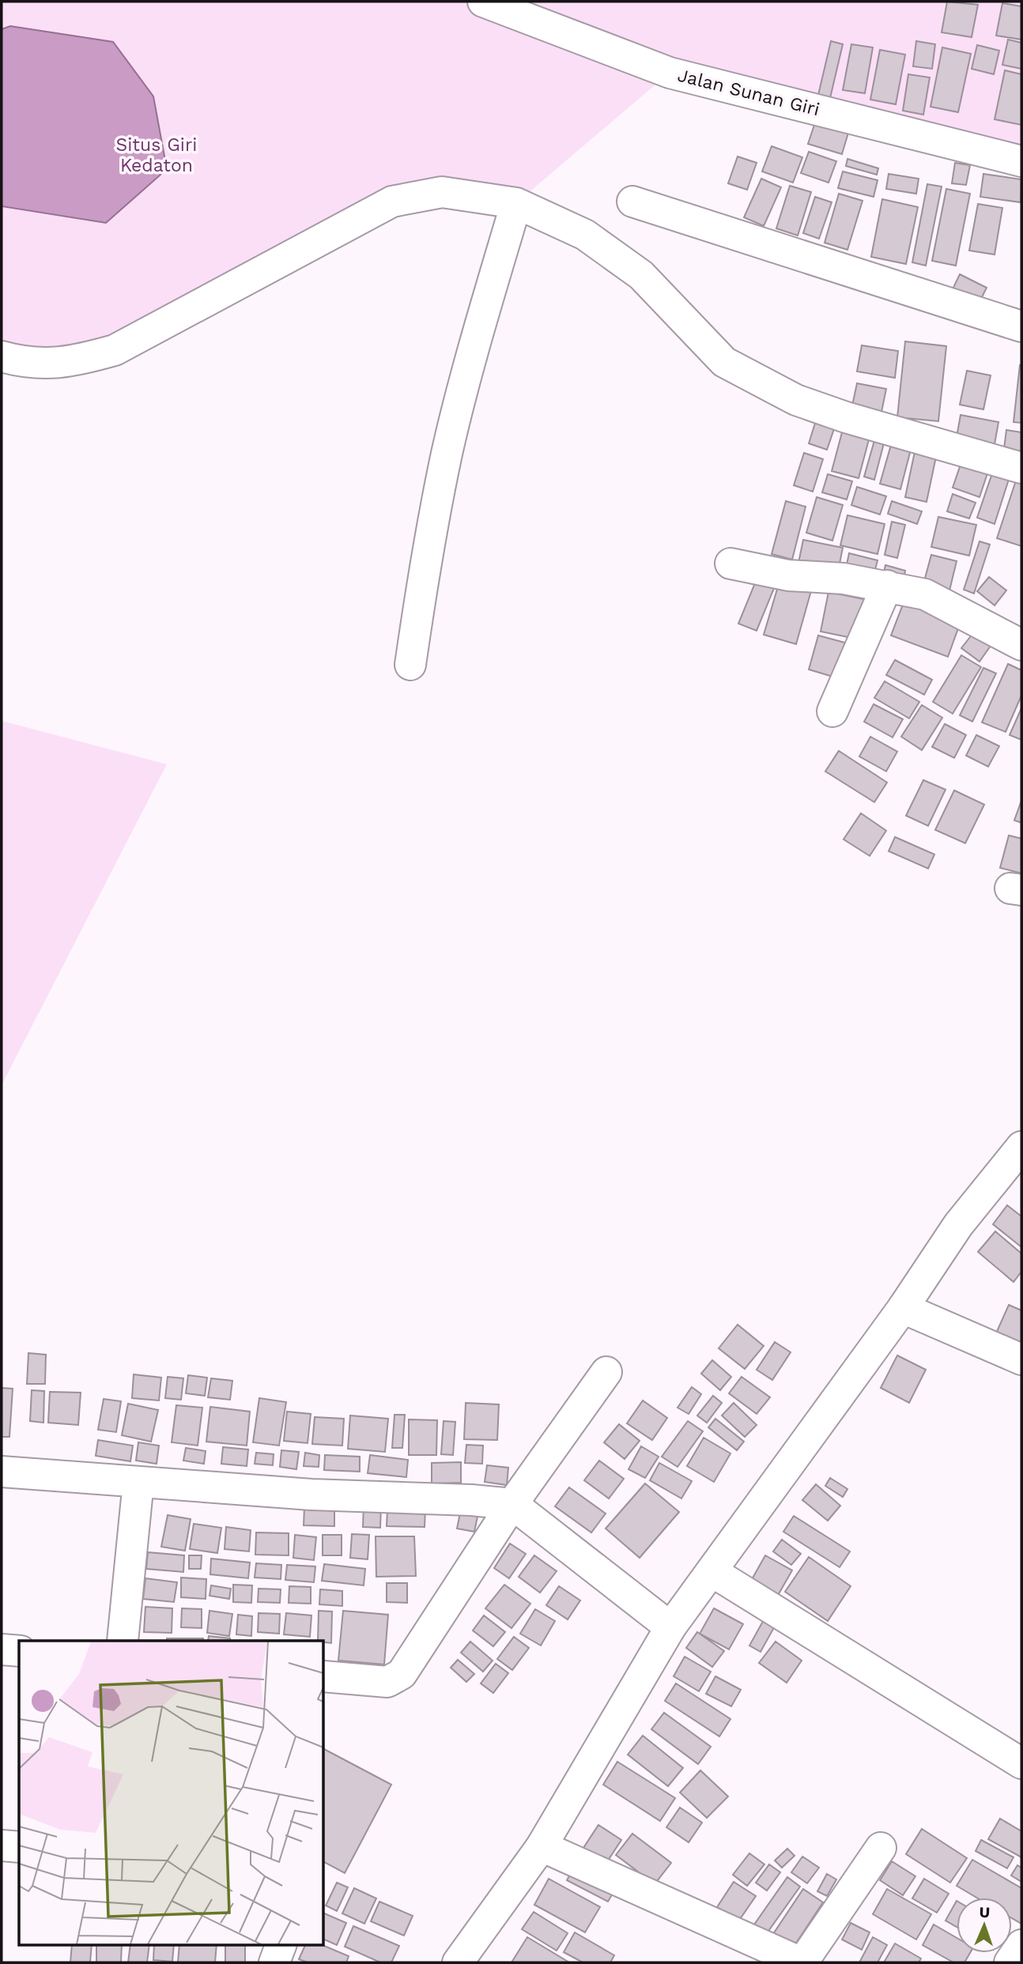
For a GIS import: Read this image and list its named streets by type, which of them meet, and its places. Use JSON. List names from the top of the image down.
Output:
{
  "streets": {
    "street": ["Jalan Sunan Giri"]
  },
  "parks": ["Situs Giri Kedaton"],
  "north": "top"
}
